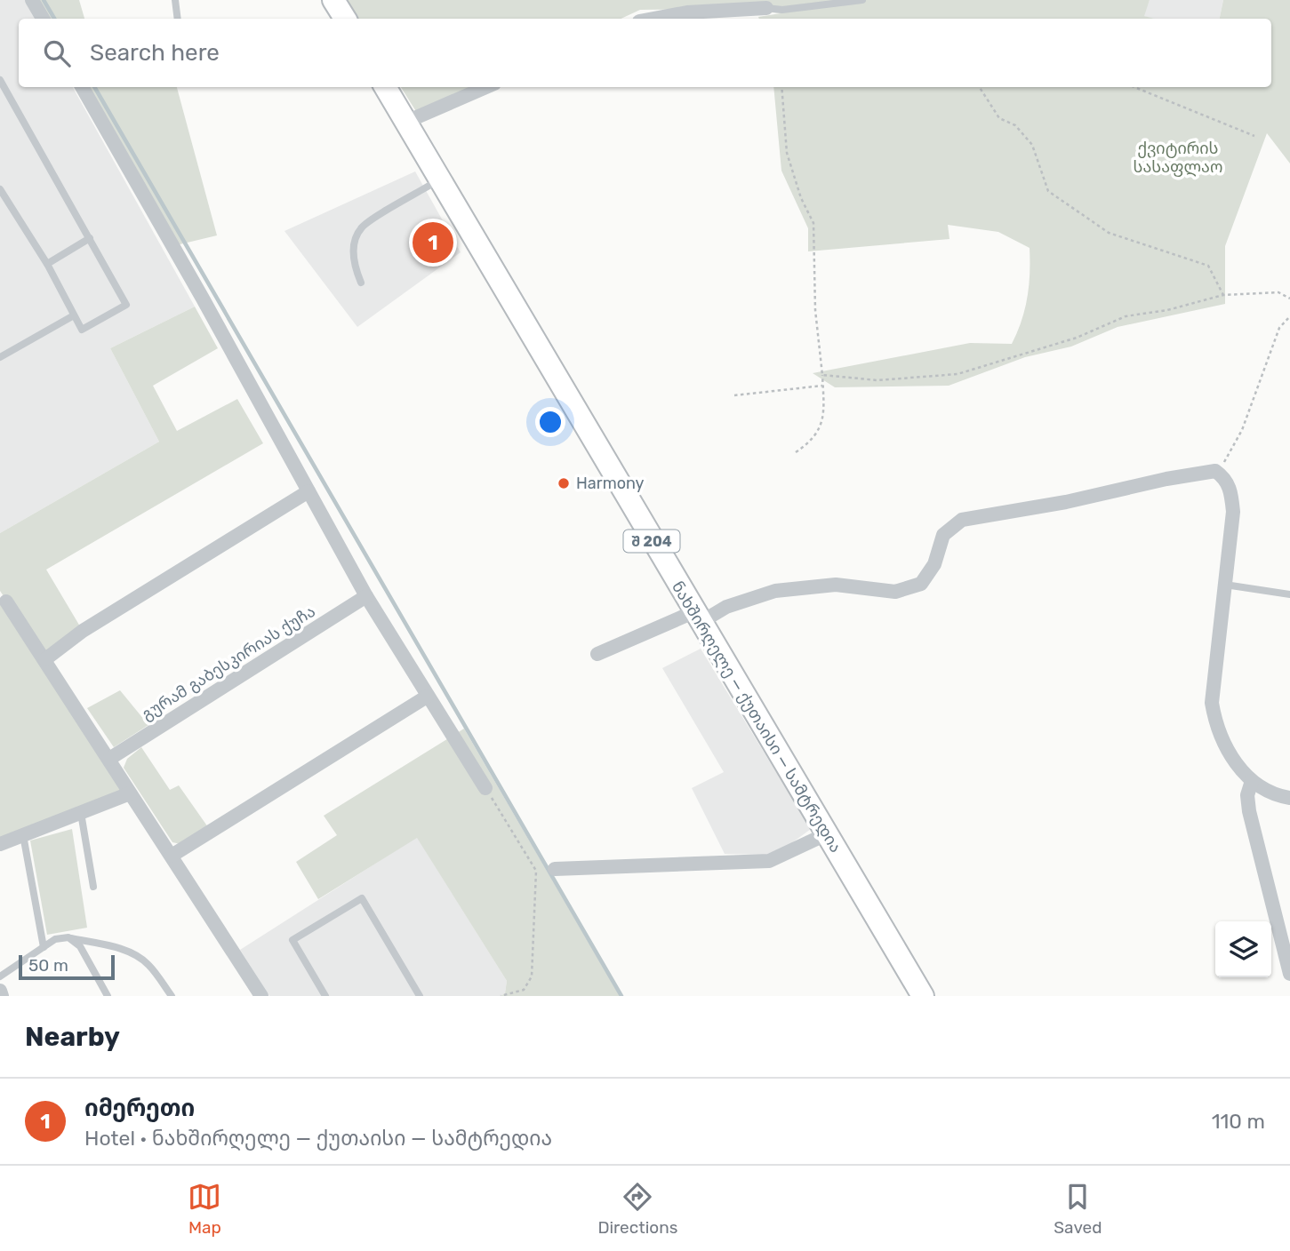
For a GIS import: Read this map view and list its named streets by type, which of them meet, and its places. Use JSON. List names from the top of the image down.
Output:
{
  "streets": {
    "main road": ["შ 204", "ნახშირღელე — ქუთაისი — სამტრედია"],
    "street": ["გურამ გაბესკირიას ქუჩა"]
  },
  "parks": ["ქვიტირის სასაფლაო"],
  "places": ["Harmony"],
  "scale_bar": "50 m",
  "page": {
    "search": "Search here",
    "pins": "1",
    "scale": "50 m",
    "heading": "Nearby",
    "list": [
      {
        "mark": "1",
        "name": "იმერეთი",
        "note": "Hotel · ნახშირღელე — ქუთაისი — სამტრედია",
        "value": "110 m"
      }
    ],
    "nav": ["Map", "Directions", "Saved"]
  }
}
